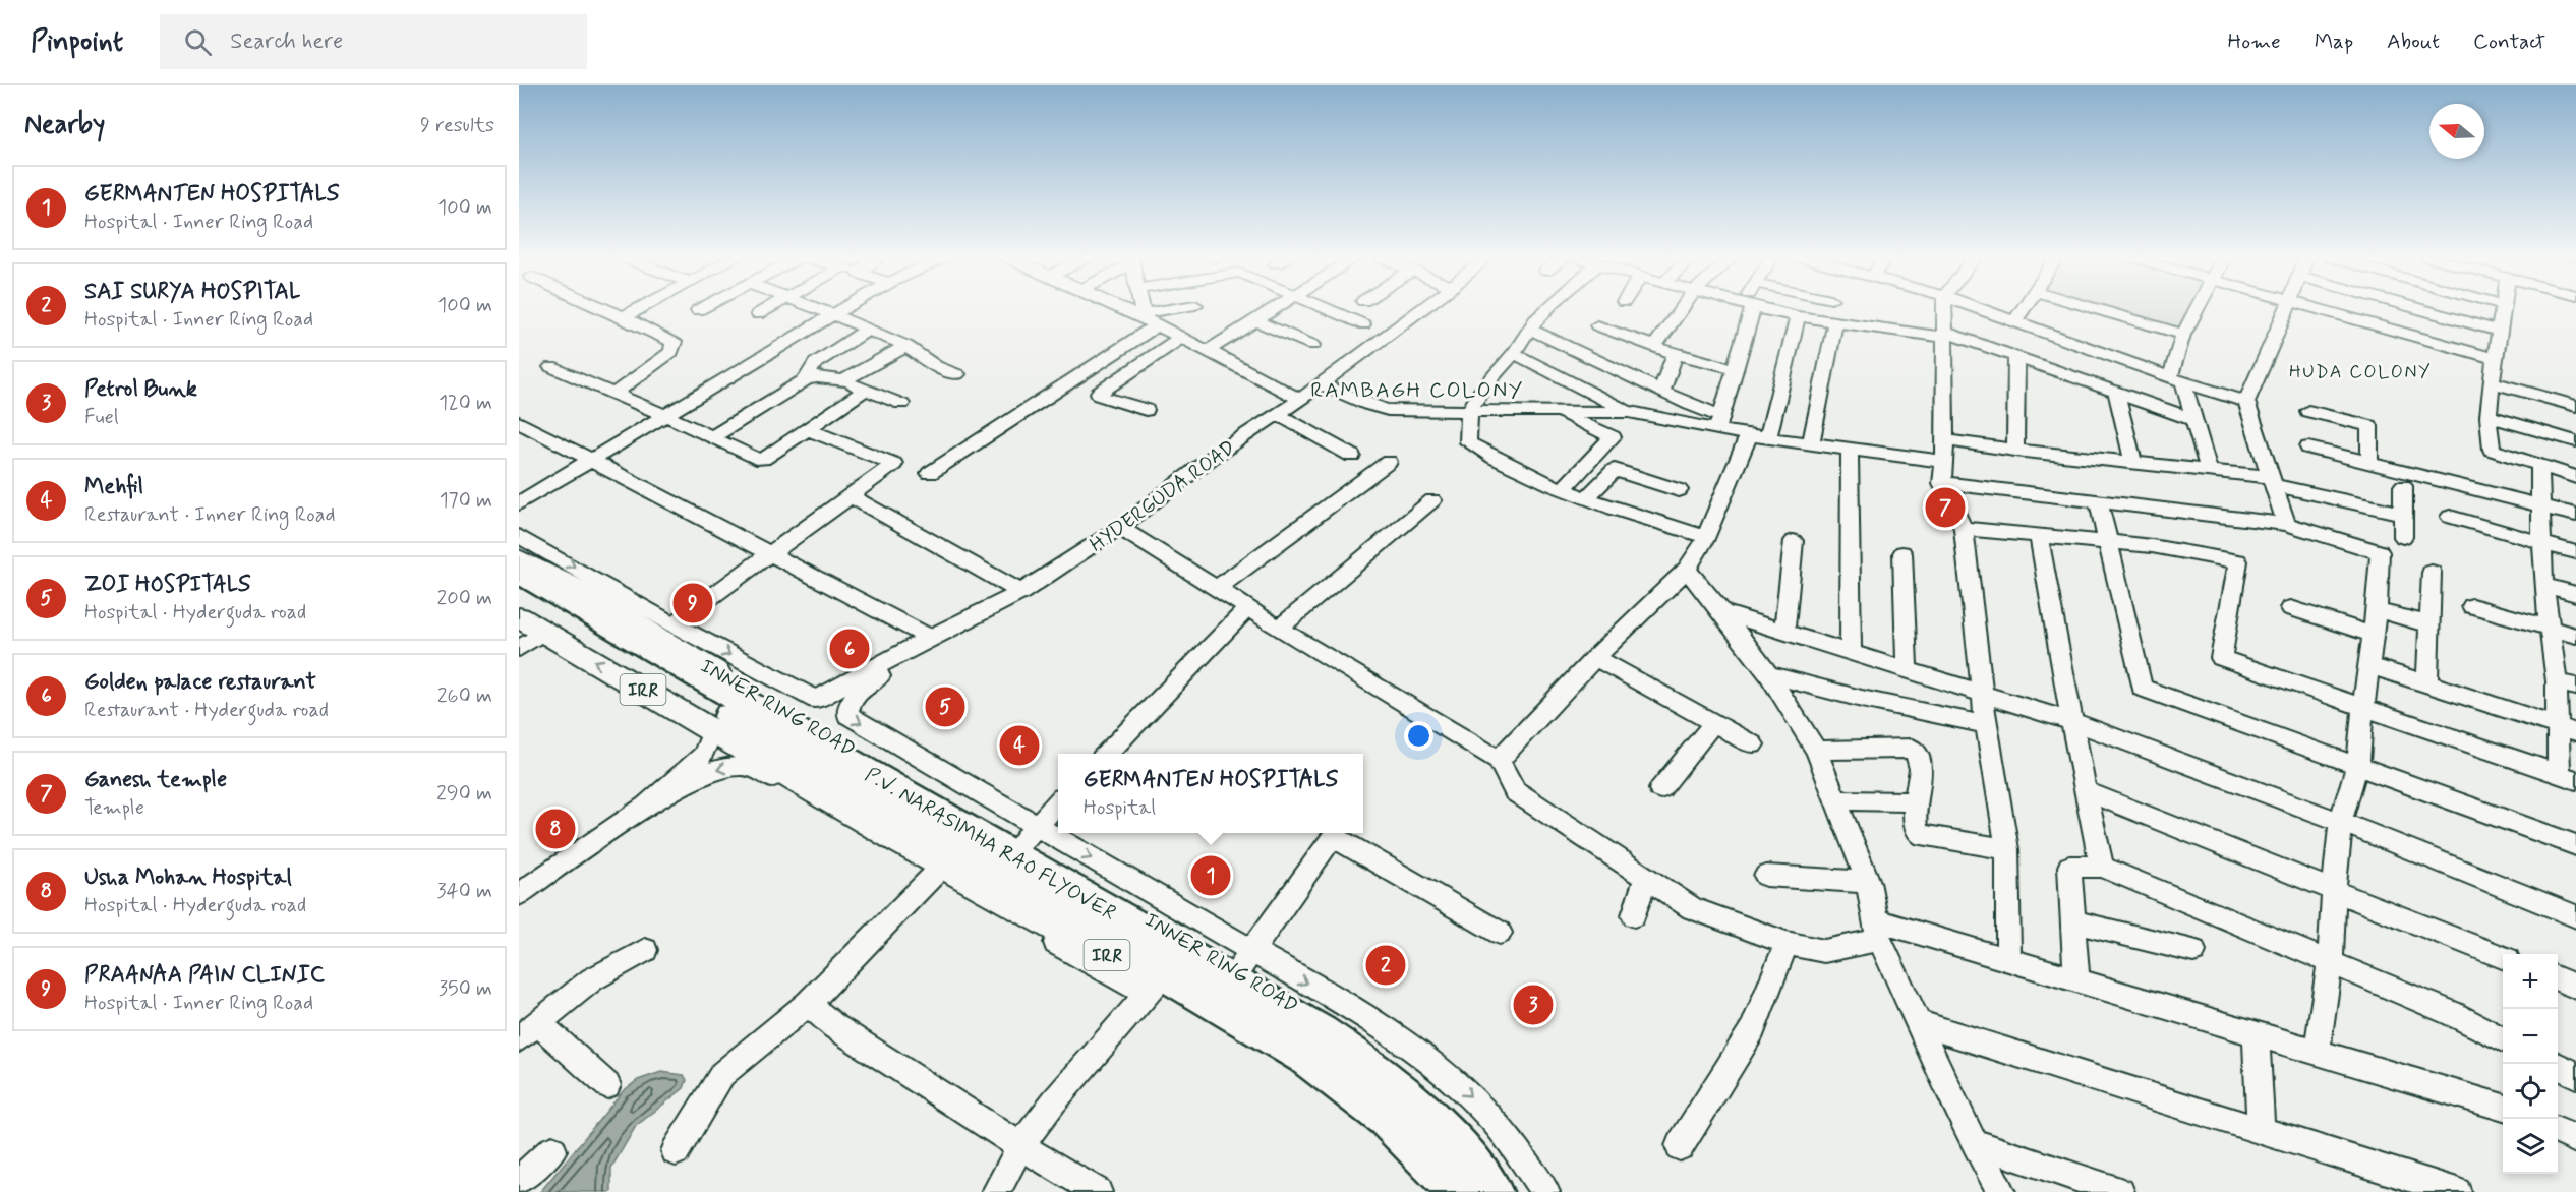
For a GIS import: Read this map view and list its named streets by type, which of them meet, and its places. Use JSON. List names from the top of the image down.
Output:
{
  "streets": {
    "highway": ["P.V. NARASIMHA RAO FLYOVER"],
    "main road": ["IRR", "INNER RING ROAD"],
    "street": ["HYDERGUDA ROAD"]
  },
  "districts": ["HUDA COLONY", "RAMBAGH COLONY"],
  "north": "left",
  "page": {
    "header": "Pinpoint",
    "search": "Search here",
    "nav": [
      "Home",
      "Map",
      "About",
      "Contact"
    ],
    "heading": ["Nearby", "9 results"],
    "list": [
      {
        "mark": "1",
        "name": "GERMANTEN HOSPITALS",
        "note": "Hospital · Inner Ring Road",
        "value": "100 m"
      },
      {
        "mark": "2",
        "name": "SAI SURYA HOSPITAL",
        "note": "Hospital · Inner Ring Road",
        "value": "100 m"
      },
      {
        "mark": "3",
        "name": "Petrol Bunk",
        "note": "Fuel",
        "value": "120 m"
      },
      {
        "mark": "4",
        "name": "Mehfil",
        "note": "Restaurant · Inner Ring Road",
        "value": "170 m"
      },
      {
        "mark": "5",
        "name": "ZOI HOSPITALS",
        "note": "Hospital · Hyderguda road",
        "value": "200 m"
      },
      {
        "mark": "6",
        "name": "Golden palace restaurant",
        "note": "Restaurant · Hyderguda road",
        "value": "260 m"
      },
      {
        "mark": "7",
        "name": "Ganesh temple",
        "note": "Temple",
        "value": "290 m"
      },
      {
        "mark": "8",
        "name": "Usha Mohan Hospital",
        "note": "Hospital · Hyderguda road",
        "value": "340 m"
      },
      {
        "mark": "9",
        "name": "PRAANAA PAIN CLINIC",
        "note": "Hospital · Inner Ring Road",
        "value": "350 m"
      }
    ],
    "pins": [
      "7",
      "9",
      "6",
      "5",
      "4",
      "8",
      "1",
      "2",
      "3"
    ],
    "popup": ["GERMANTEN HOSPITALS", "Hospital"],
    "map_buttons": ["+", "−"]
  }
}
